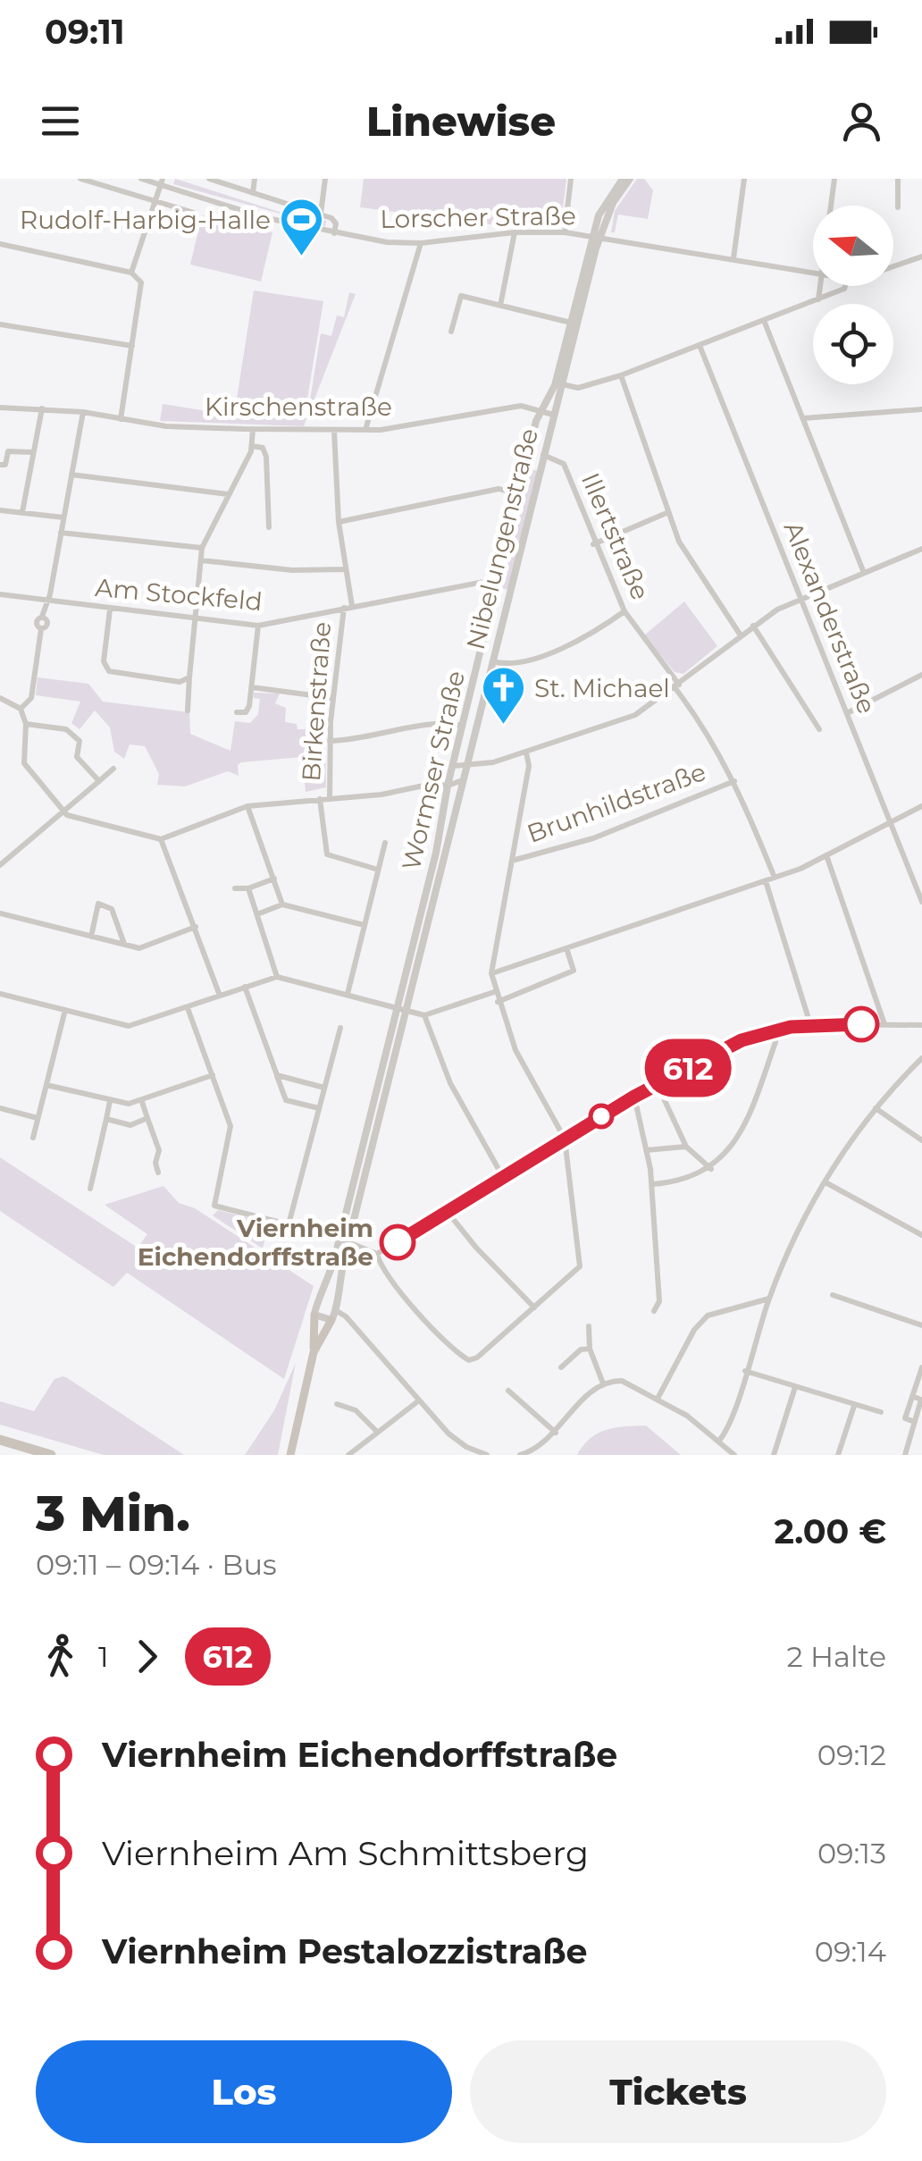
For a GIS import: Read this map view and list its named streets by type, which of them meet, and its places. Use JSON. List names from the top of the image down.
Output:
{
  "streets": {
    "street": [
      "Lorscher Straße",
      "Kirschenstraße",
      "Illertstraße",
      "Nibelungenstraße",
      "Am Stockfeld",
      "Alexanderstraße",
      "Birkenstraße",
      "Wormser Straße",
      "Brunhildstraße"
    ]
  },
  "crossings": [
    ["Lorscher Straße", "Nibelungenstraße"],
    ["Lorscher Straße", "Wormser Straße"],
    ["Kirschenstraße", "Nibelungenstraße"],
    ["Kirschenstraße", "Wormser Straße"],
    ["Illertstraße", "Nibelungenstraße"],
    ["Illertstraße", "Brunhildstraße"],
    ["Nibelungenstraße", "Wormser Straße"],
    ["Am Stockfeld", "Birkenstraße"],
    ["Am Stockfeld", "Wormser Straße"]
  ],
  "places": {
    "sports": ["Rudolf-Harbig-Halle"],
    "church": ["St. Michael"],
    "other": ["Viernheim Eichendorffstraße"]
  },
  "lines": ["bus line 612"],
  "north": "left",
  "page": {
    "status": "09:11",
    "header": "Linewise",
    "on_map": "612",
    "heading": ["3 Min.", "09:11 – 09:14 · Bus", "2.00 €"],
    "legs": ["1", "612", "2 Halte"],
    "list": [
      {
        "name": "Viernheim Eichendorffstraße",
        "value": "09:12"
      },
      {
        "name": "Viernheim Am Schmittsberg",
        "value": "09:13"
      },
      {
        "name": "Viernheim Pestalozzistraße",
        "value": "09:14"
      }
    ],
    "buttons": ["Los", "Tickets"]
  }
}
